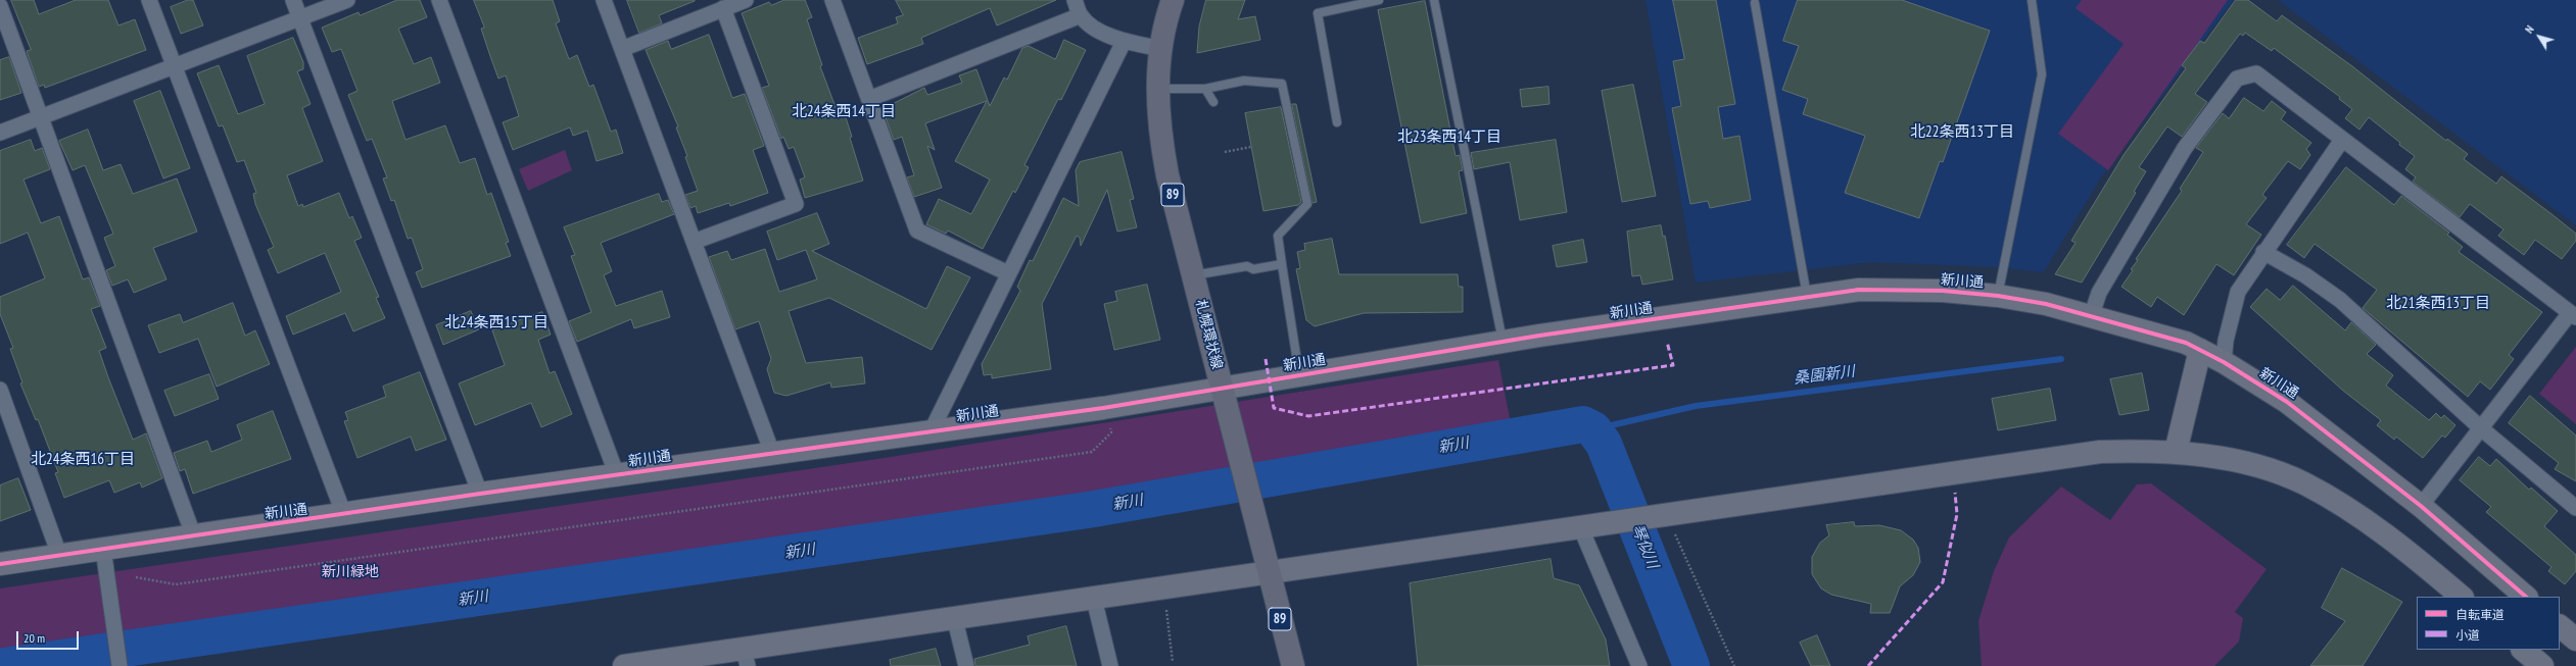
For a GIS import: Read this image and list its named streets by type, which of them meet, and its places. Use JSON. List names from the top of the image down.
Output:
{
  "streets": {
    "main road": ["89", "札幌環状線"],
    "street": ["新川通"]
  },
  "crossings": [
    ["新川通", "札幌環状線"]
  ],
  "districts": [
    "北24条西14丁目",
    "北22条西13丁目",
    "北23条西14丁目",
    "北21条西13丁目",
    "北24条西15丁目",
    "北24条西16丁目"
  ],
  "water": ["桑園新川", "新川", "琴似川"],
  "parks": ["新川緑地"],
  "legend": ["自転車道", "小道"],
  "scale_bar": "20 m",
  "north": "top left"
}
